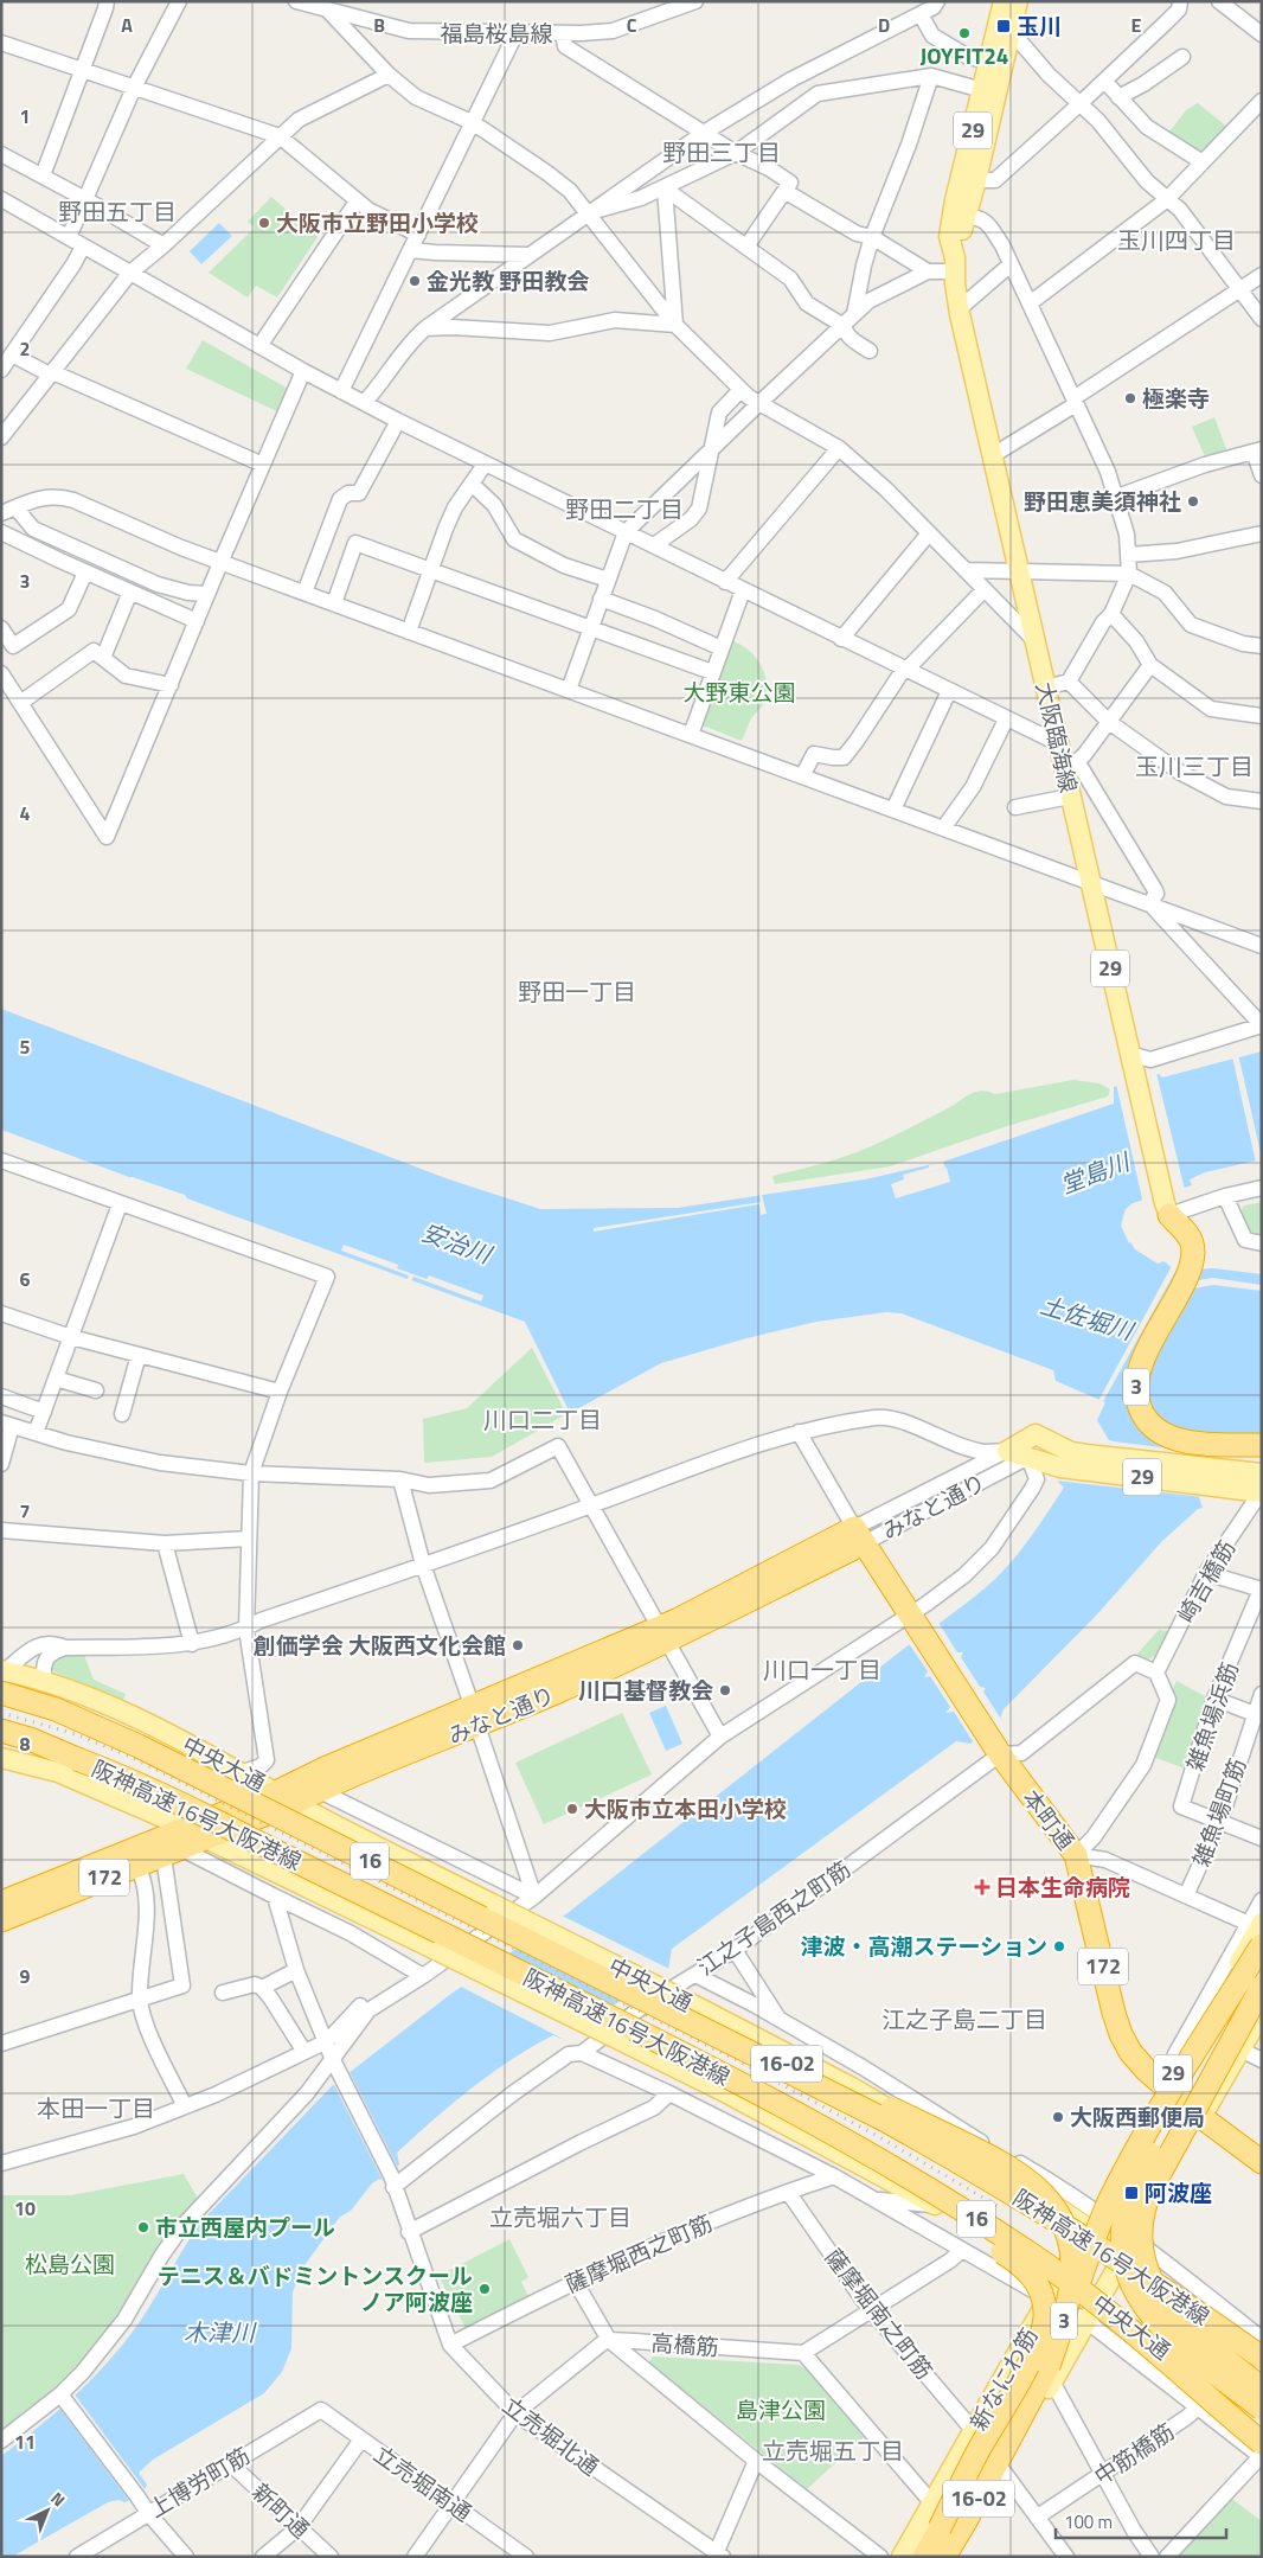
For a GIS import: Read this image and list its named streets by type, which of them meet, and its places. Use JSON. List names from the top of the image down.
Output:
{
  "streets": {
    "highway": [
      "3",
      "みなと通り",
      "阪神高速16号大阪港線",
      "本町通",
      "16",
      "172",
      "16-02"
    ],
    "main road": [
      "29",
      "大阪臨海線",
      "中央大通",
      "新なにわ筋"
    ],
    "street": [
      "福島桜島線",
      "崎吉橋筋",
      "雑魚場浜筋",
      "雑魚場町筋",
      "江之子島西之町筋",
      "薩摩堀西之町筋",
      "薩摩堀南之町筋",
      "高橋筋",
      "立売堀北通",
      "中筋橋筋",
      "上博労町筋",
      "立売堀南通",
      "新町通"
    ]
  },
  "crossings": [
    ["29", "みなと通り"],
    ["29", "崎吉橋筋"],
    ["大阪臨海線", "3"],
    ["3", "16"],
    ["3", "16-02"],
    ["3", "新なにわ筋"],
    ["みなと通り", "中央大通"],
    ["みなと通り", "本町通"],
    ["崎吉橋筋", "江之子島西之町筋"],
    ["雑魚場浜筋", "雑魚場町筋"],
    ["中央大通", "阪神高速16号大阪港線"],
    ["中央大通", "16-02"],
    ["中央大通", "新なにわ筋"],
    ["阪神高速16号大阪港線", "16"],
    ["阪神高速16号大阪港線", "16-02"],
    ["本町通", "江之子島西之町筋"],
    ["本町通", "新なにわ筋"],
    ["16", "16-02"],
    ["江之子島西之町筋", "立売堀北通"],
    ["16-02", "新なにわ筋"],
    ["薩摩堀西之町筋", "薩摩堀南之町筋"],
    ["薩摩堀西之町筋", "立売堀北通"],
    ["薩摩堀南之町筋", "新なにわ筋"],
    ["上博労町筋", "立売堀南通"],
    ["上博労町筋", "新町通"]
  ],
  "districts": [
    "野田三丁目",
    "野田五丁目",
    "玉川四丁目",
    "野田二丁目",
    "玉川三丁目",
    "野田一丁目",
    "川口二丁目",
    "川口一丁目",
    "江之子島二丁目",
    "本田一丁目",
    "立売堀六丁目",
    "立売堀五丁目"
  ],
  "water": [
    "堂島川",
    "安治川",
    "土佐堀川",
    "木津川"
  ],
  "parks": ["大野東公園", "松島公園", "島津公園"],
  "places": {
    "transit": ["玉川", "阿波座"],
    "other": [
      "JOYFIT24",
      "大阪市立野田小学校",
      "金光教 野田教会",
      "極楽寺",
      "野田恵美須神社",
      "創価学会 大阪西文化会館",
      "川口基督教会",
      "大阪市立本田小学校",
      "津波・高潮ステーション",
      "大阪西郵便局",
      "市立西屋内プール",
      "テニス＆バドミントンスクール ノア阿波座"
    ],
    "health": ["日本生命病院"]
  },
  "scale_bar": "100 m",
  "north": "top right",
  "grid": {
    "columns": [
      "A",
      "B",
      "C",
      "D",
      "E"
    ],
    "rows": [
      "1",
      "2",
      "3",
      "4",
      "5",
      "6",
      "7",
      "8",
      "9",
      "10",
      "11"
    ]
  }
}
